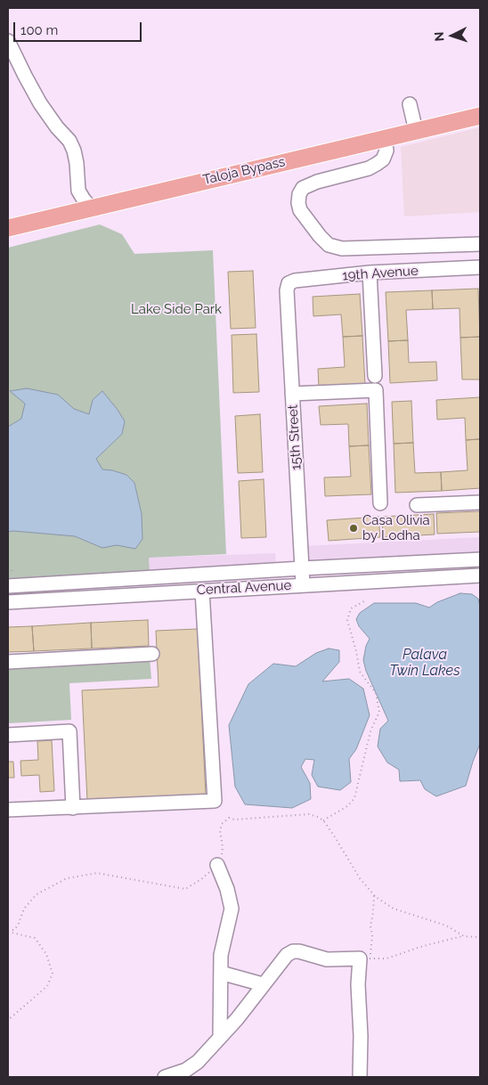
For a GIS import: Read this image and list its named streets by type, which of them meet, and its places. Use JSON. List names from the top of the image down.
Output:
{
  "streets": {
    "main road": ["Taloja Bypass"],
    "street": ["19th Avenue", "15th Street", "Central Avenue"]
  },
  "crossings": [
    ["19th Avenue", "15th Street"],
    ["15th Street", "Central Avenue"]
  ],
  "water": ["Palava Twin Lakes"],
  "parks": ["Lake Side Park"],
  "places": ["Casa Olivia by Lodha"],
  "scale_bar": "100 m",
  "north": "left"
}
